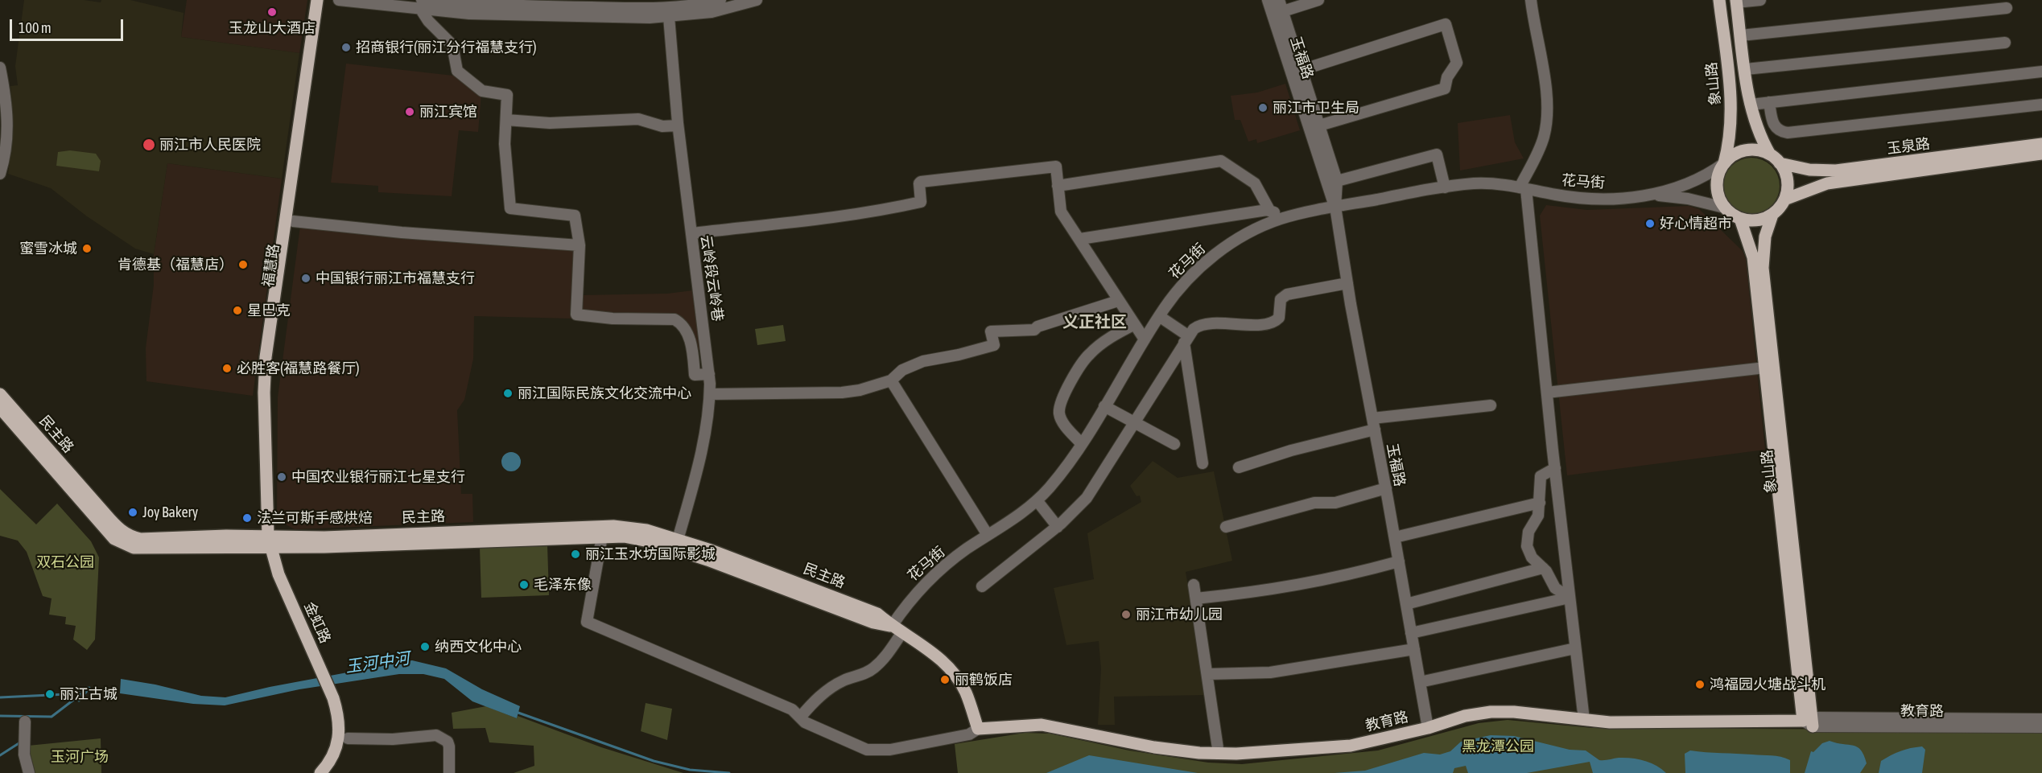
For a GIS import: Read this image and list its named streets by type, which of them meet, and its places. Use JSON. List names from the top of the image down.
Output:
{
  "streets": {
    "main road": [
      "象山路",
      "玉泉路",
      "福慧路",
      "民主路",
      "金虹路",
      "教育路"
    ],
    "street": ["玉福路", "花马街", "云岭段云岭巷"]
  },
  "crossings": [
    ["玉福路", "花马街"],
    ["玉福路", "教育路"],
    ["象山路", "玉泉路"],
    ["象山路", "花马街"],
    ["象山路", "教育路"],
    ["玉泉路", "花马街"],
    ["花马街", "民主路"],
    ["福慧路", "民主路"],
    ["福慧路", "金虹路"],
    ["云岭段云岭巷", "民主路"],
    ["民主路", "金虹路"],
    ["民主路", "教育路"]
  ],
  "districts": ["义正社区"],
  "water": ["玉河中河"],
  "parks": ["双石公园", "黑龙潭公园", "玉河广场"],
  "places": [
    "玉龙山大酒店",
    "招商银行(丽江分行福慧支行)",
    "丽江市卫生局",
    "丽江宾馆",
    "丽江市人民医院",
    "好心情超市",
    "蜜雪冰城",
    "肯德基（福慧店）",
    "中国银行丽江市福慧支行",
    "星巴克",
    "必胜客(福慧路餐厅)",
    "丽江国际民族文化交流中心",
    "中国农业银行丽江七星支行",
    "Joy Bakery",
    "法兰可斯手感烘焙",
    "丽江玉水坊国际影城",
    "毛泽东像",
    "丽江市幼儿园",
    "纳西文化中心",
    "丽鹤饭店",
    "鸿福园火塘战斗机",
    "丽江古城"
  ],
  "scale_bar": "100 m"
}
